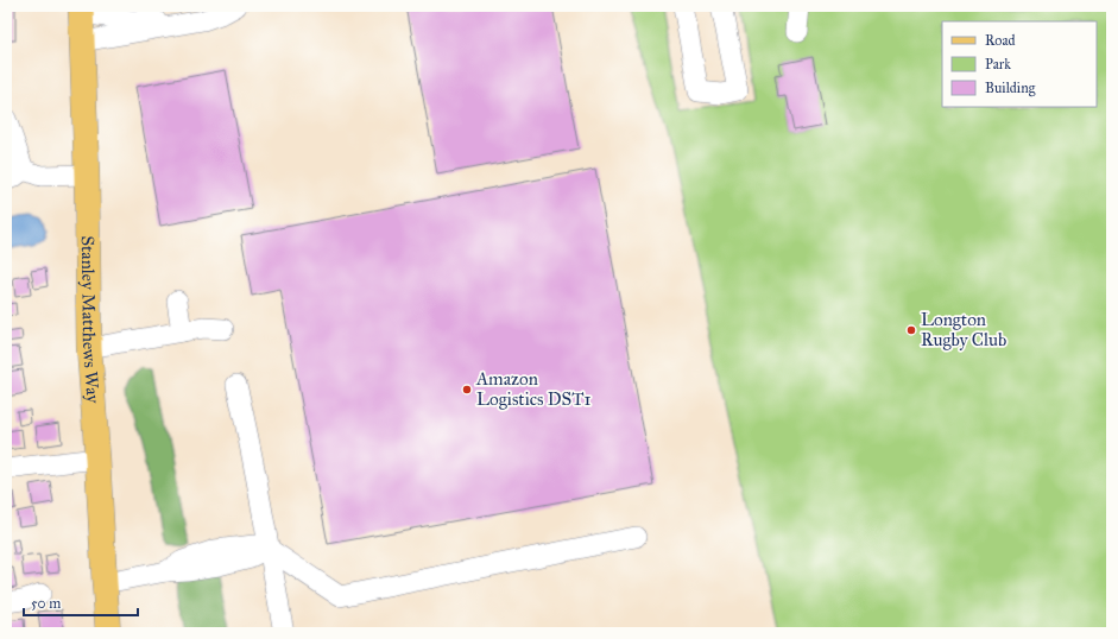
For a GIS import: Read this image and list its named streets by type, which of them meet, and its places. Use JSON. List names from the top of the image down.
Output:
{
  "streets": {
    "main road": ["Stanley Matthews Way"]
  },
  "places": ["Longton Rugby Club", "Amazon Logistics DST1"],
  "legend": ["Road", "Park", "Building"],
  "scale_bar": "50 m"
}
